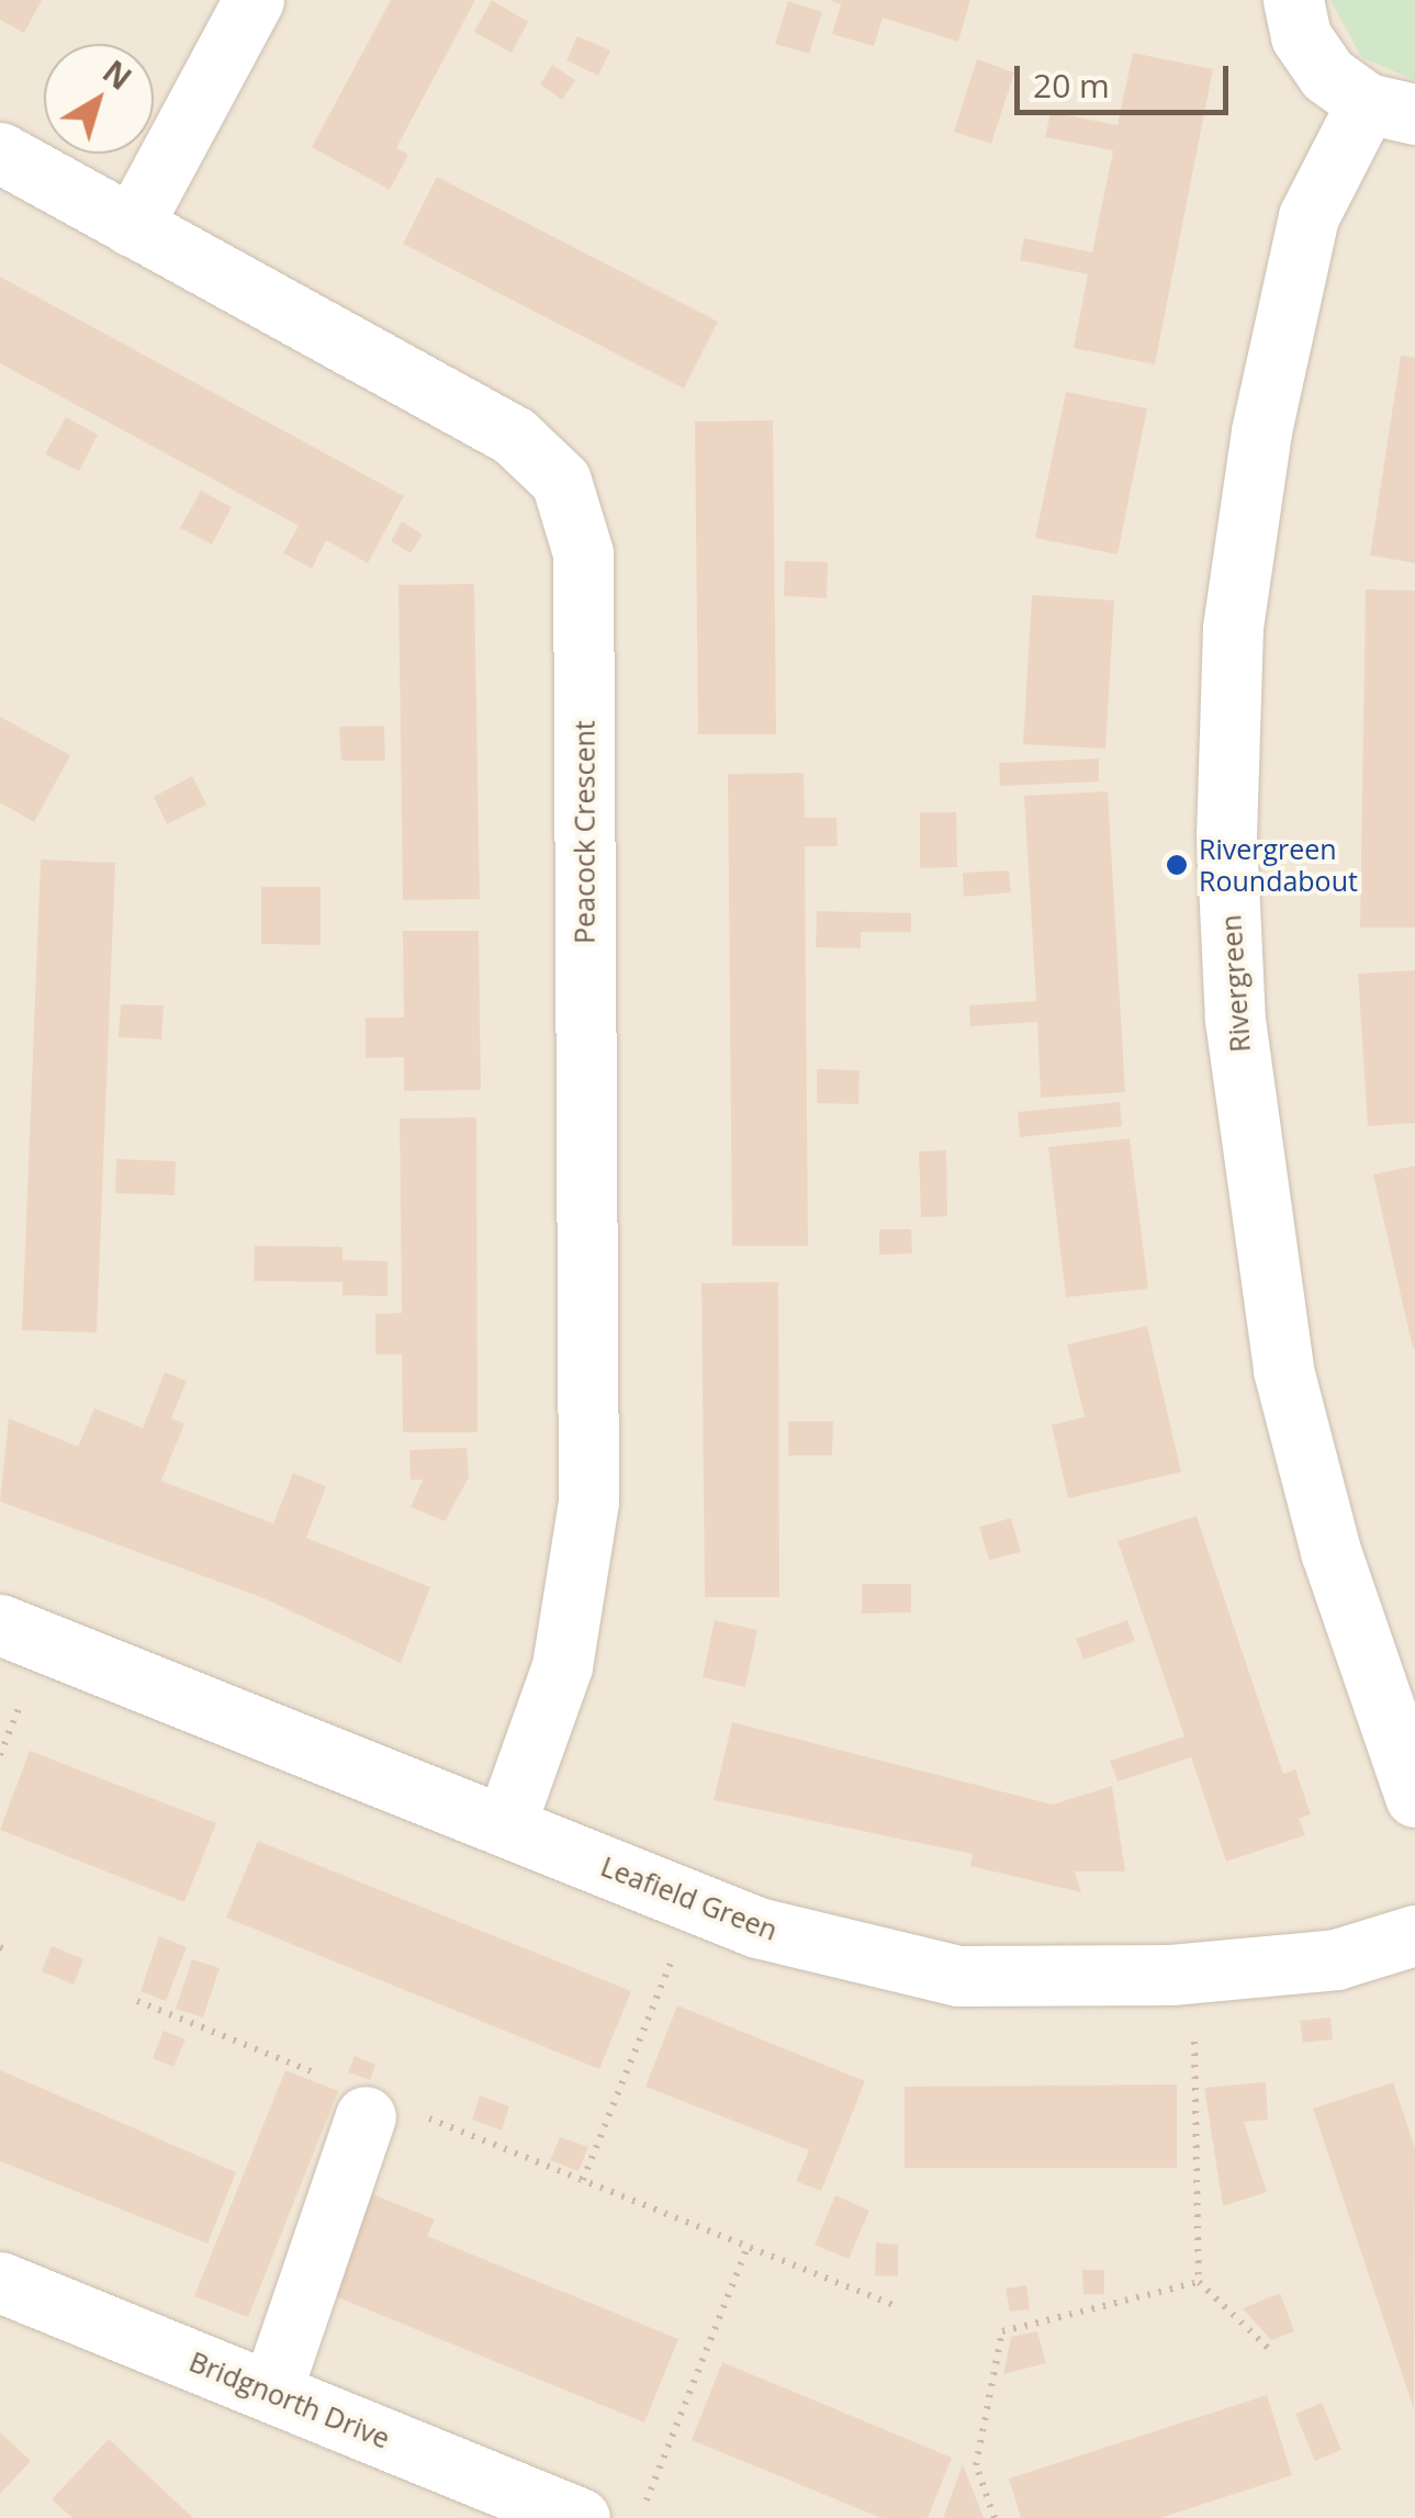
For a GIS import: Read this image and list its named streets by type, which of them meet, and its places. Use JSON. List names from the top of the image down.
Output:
{
  "streets": {
    "street": [
      "Peacock Crescent",
      "Rivergreen",
      "Leafield Green",
      "Bridgnorth Drive"
    ]
  },
  "crossings": [
    ["Peacock Crescent", "Leafield Green"]
  ],
  "places": ["Rivergreen Roundabout"],
  "scale_bar": "20 m",
  "north": "top right"
}
